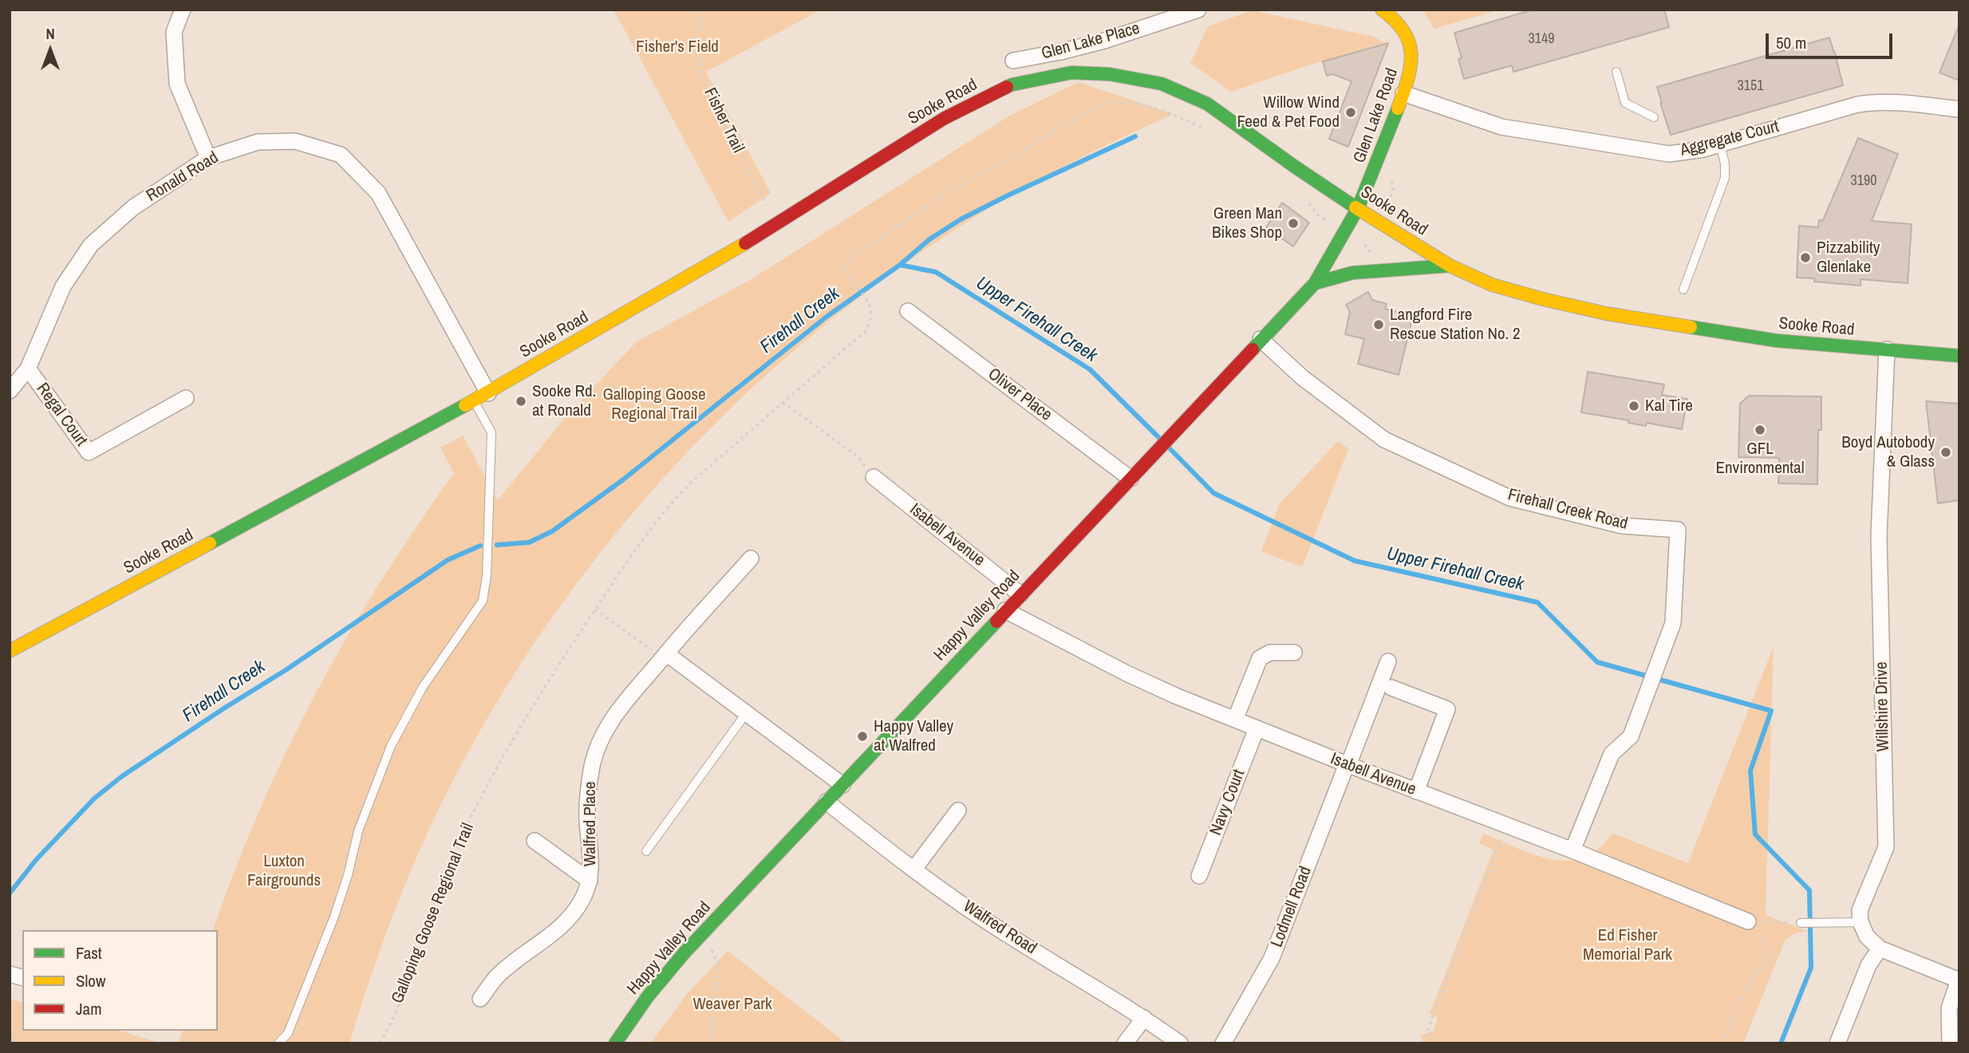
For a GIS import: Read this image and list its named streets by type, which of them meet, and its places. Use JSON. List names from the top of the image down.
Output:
{
  "streets": {
    "main road": ["Sooke Road", "Glen Lake Road", "Happy Valley Road"],
    "street": [
      "Glen Lake Place",
      "Aggregate Court",
      "Ronald Road",
      "Oliver Place",
      "Regal Court",
      "Firehall Creek Road",
      "Isabell Avenue",
      "Willshire Drive",
      "Navy Court",
      "Walfred Place",
      "Lodmell Road",
      "Walfred Road"
    ],
    "path": ["Fisher Trail", "Galloping Goose Regional Trail"]
  },
  "crossings": [
    ["Sooke Road", "Glen Lake Road"],
    ["Sooke Road", "Fisher Trail"],
    ["Sooke Road", "Ronald Road"],
    ["Sooke Road", "Happy Valley Road"],
    ["Sooke Road", "Willshire Drive"],
    ["Glen Lake Road", "Aggregate Court"],
    ["Glen Lake Road", "Happy Valley Road"],
    ["Ronald Road", "Regal Court"],
    ["Oliver Place", "Happy Valley Road"],
    ["Firehall Creek Road", "Isabell Avenue"],
    ["Firehall Creek Road", "Happy Valley Road"],
    ["Isabell Avenue", "Happy Valley Road"],
    ["Isabell Avenue", "Navy Court"],
    ["Isabell Avenue", "Lodmell Road"],
    ["Happy Valley Road", "Walfred Road"]
  ],
  "water": ["Upper Firehall Creek", "Firehall Creek"],
  "parks": [
    "Fisher's Field",
    "Galloping Goose Regional Trail",
    "Luxton Fairgrounds",
    "Ed Fisher Memorial Park",
    "Weaver Park"
  ],
  "places": [
    "Willow Wind Feed & Pet Food",
    "Green Man Bikes Shop",
    "Pizzability Glenlake",
    "Langford Fire Rescue Station No. 2",
    "Sooke Rd. at Ronald",
    "Kal Tire",
    "GFL Environmental",
    "Boyd Autobody & Glass",
    "Happy Valley at Walfred"
  ],
  "house_numbers": ["3149", "3151", "3190"],
  "legend": ["Fast", "Slow", "Jam"],
  "scale_bar": "50 m",
  "north": "top"
}
